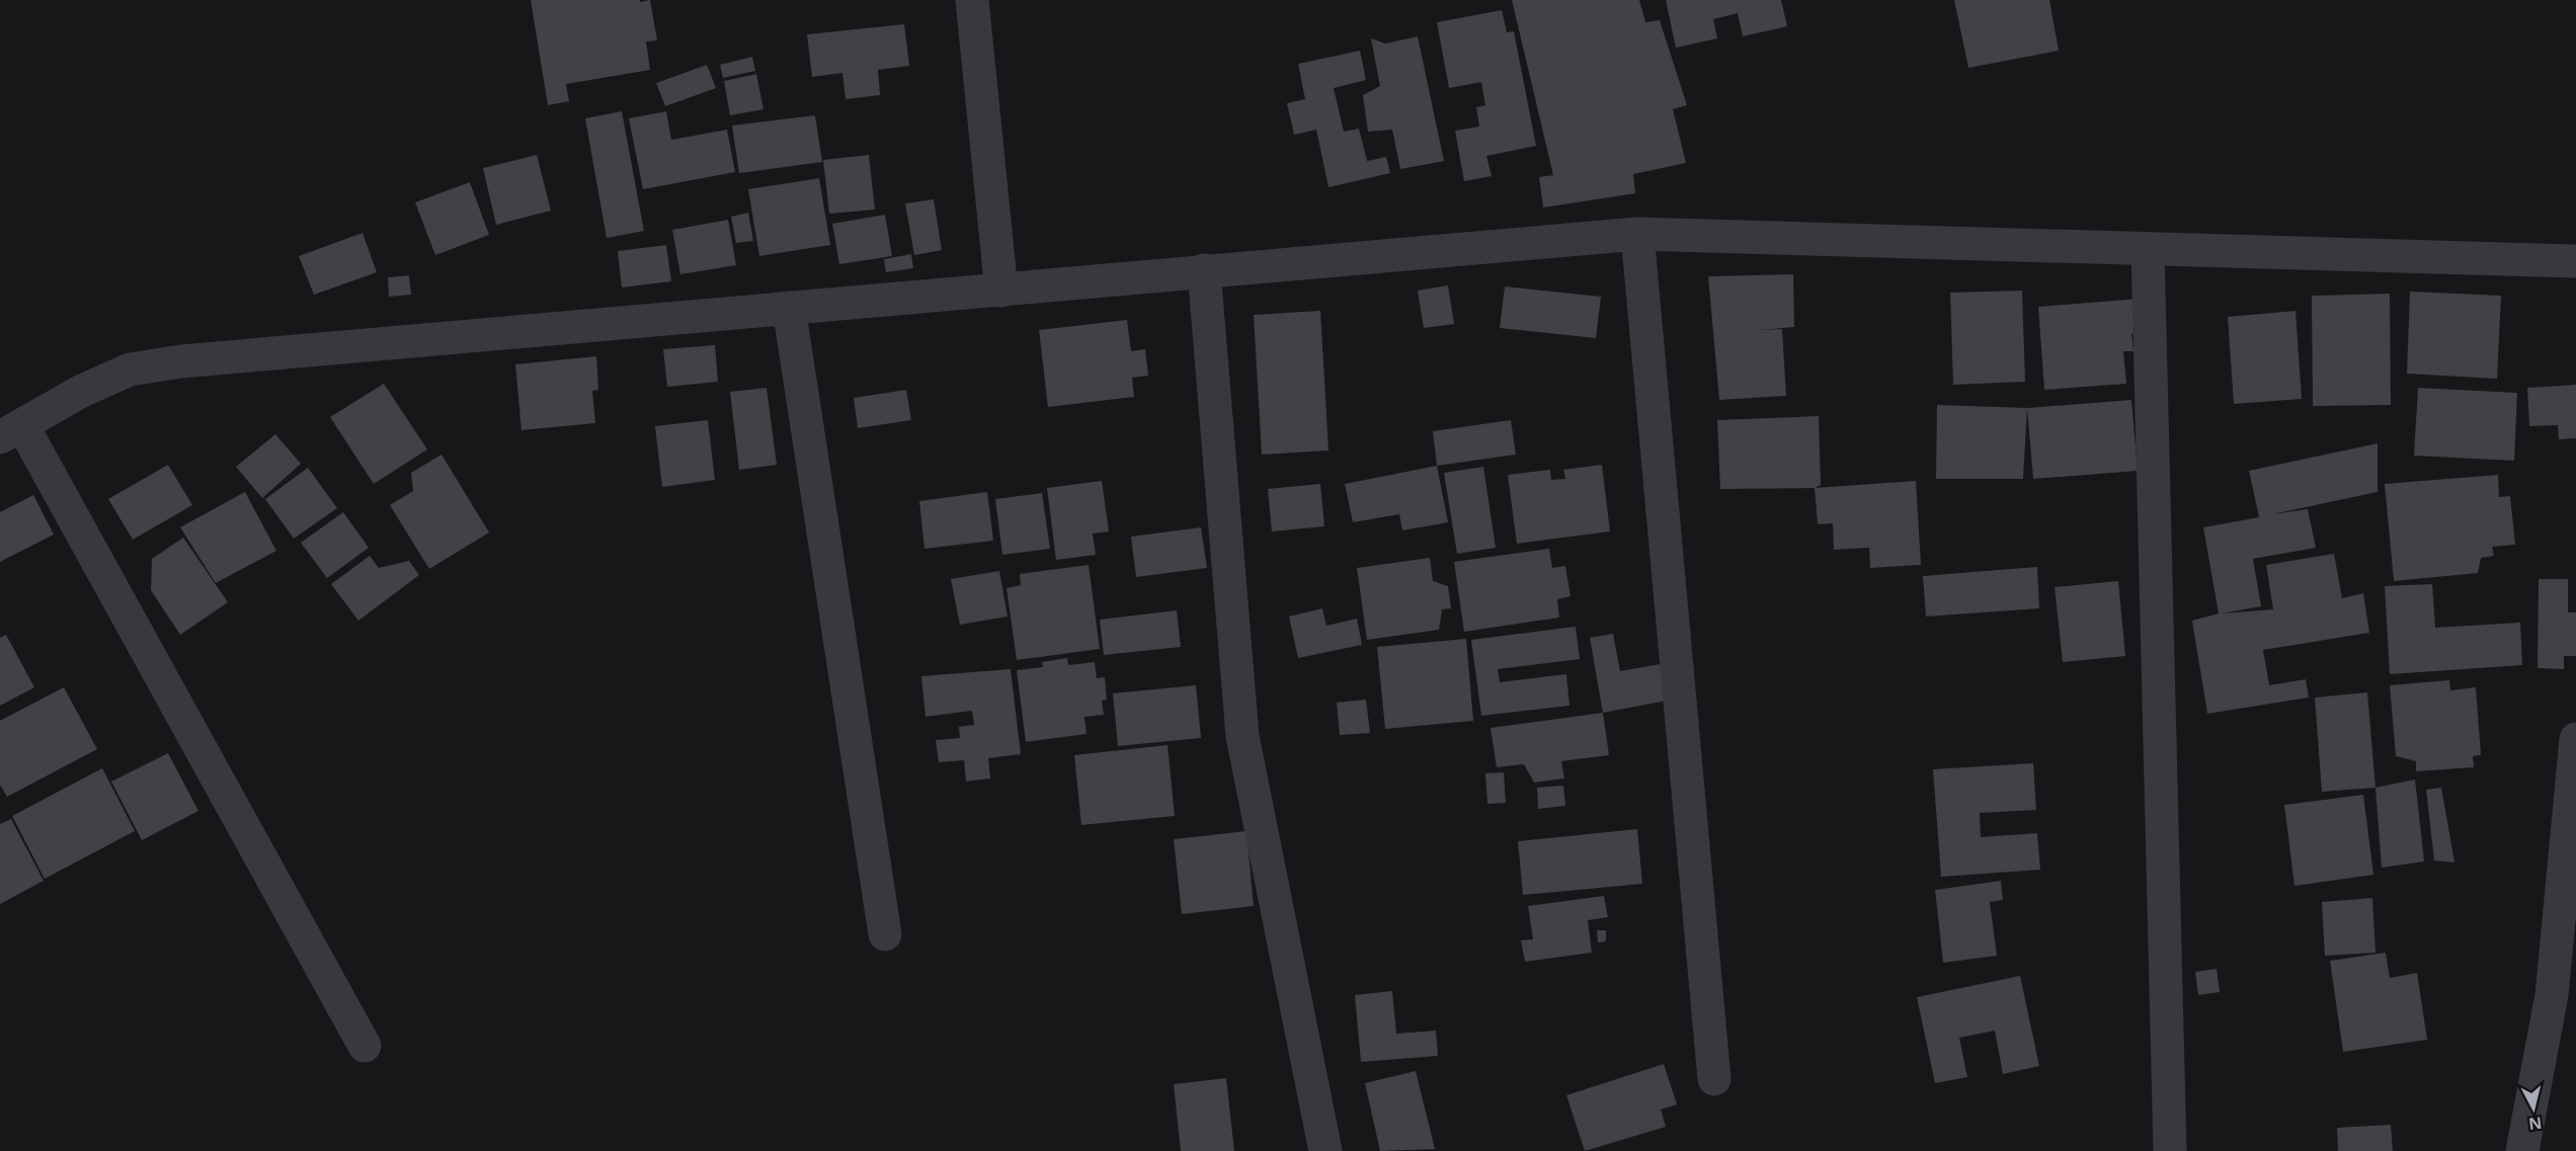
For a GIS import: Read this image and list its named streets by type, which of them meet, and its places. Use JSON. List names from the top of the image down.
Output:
{
  "north": "bottom"
}
